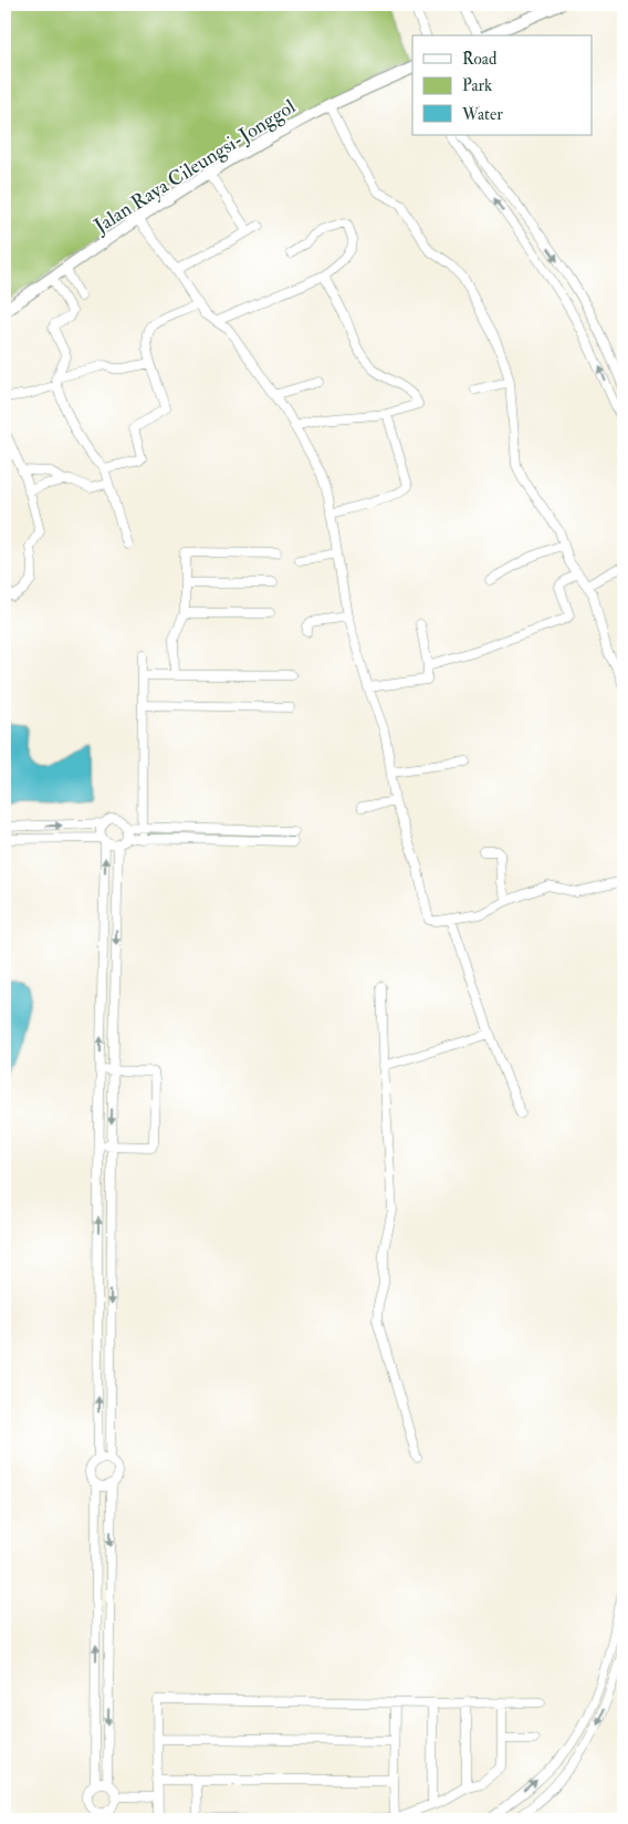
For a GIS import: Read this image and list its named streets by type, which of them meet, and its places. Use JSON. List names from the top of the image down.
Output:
{
  "streets": {
    "main road": ["Jalan Raya Cileungsi-Jonggol"]
  },
  "legend": ["Road", "Park", "Water"]
}
